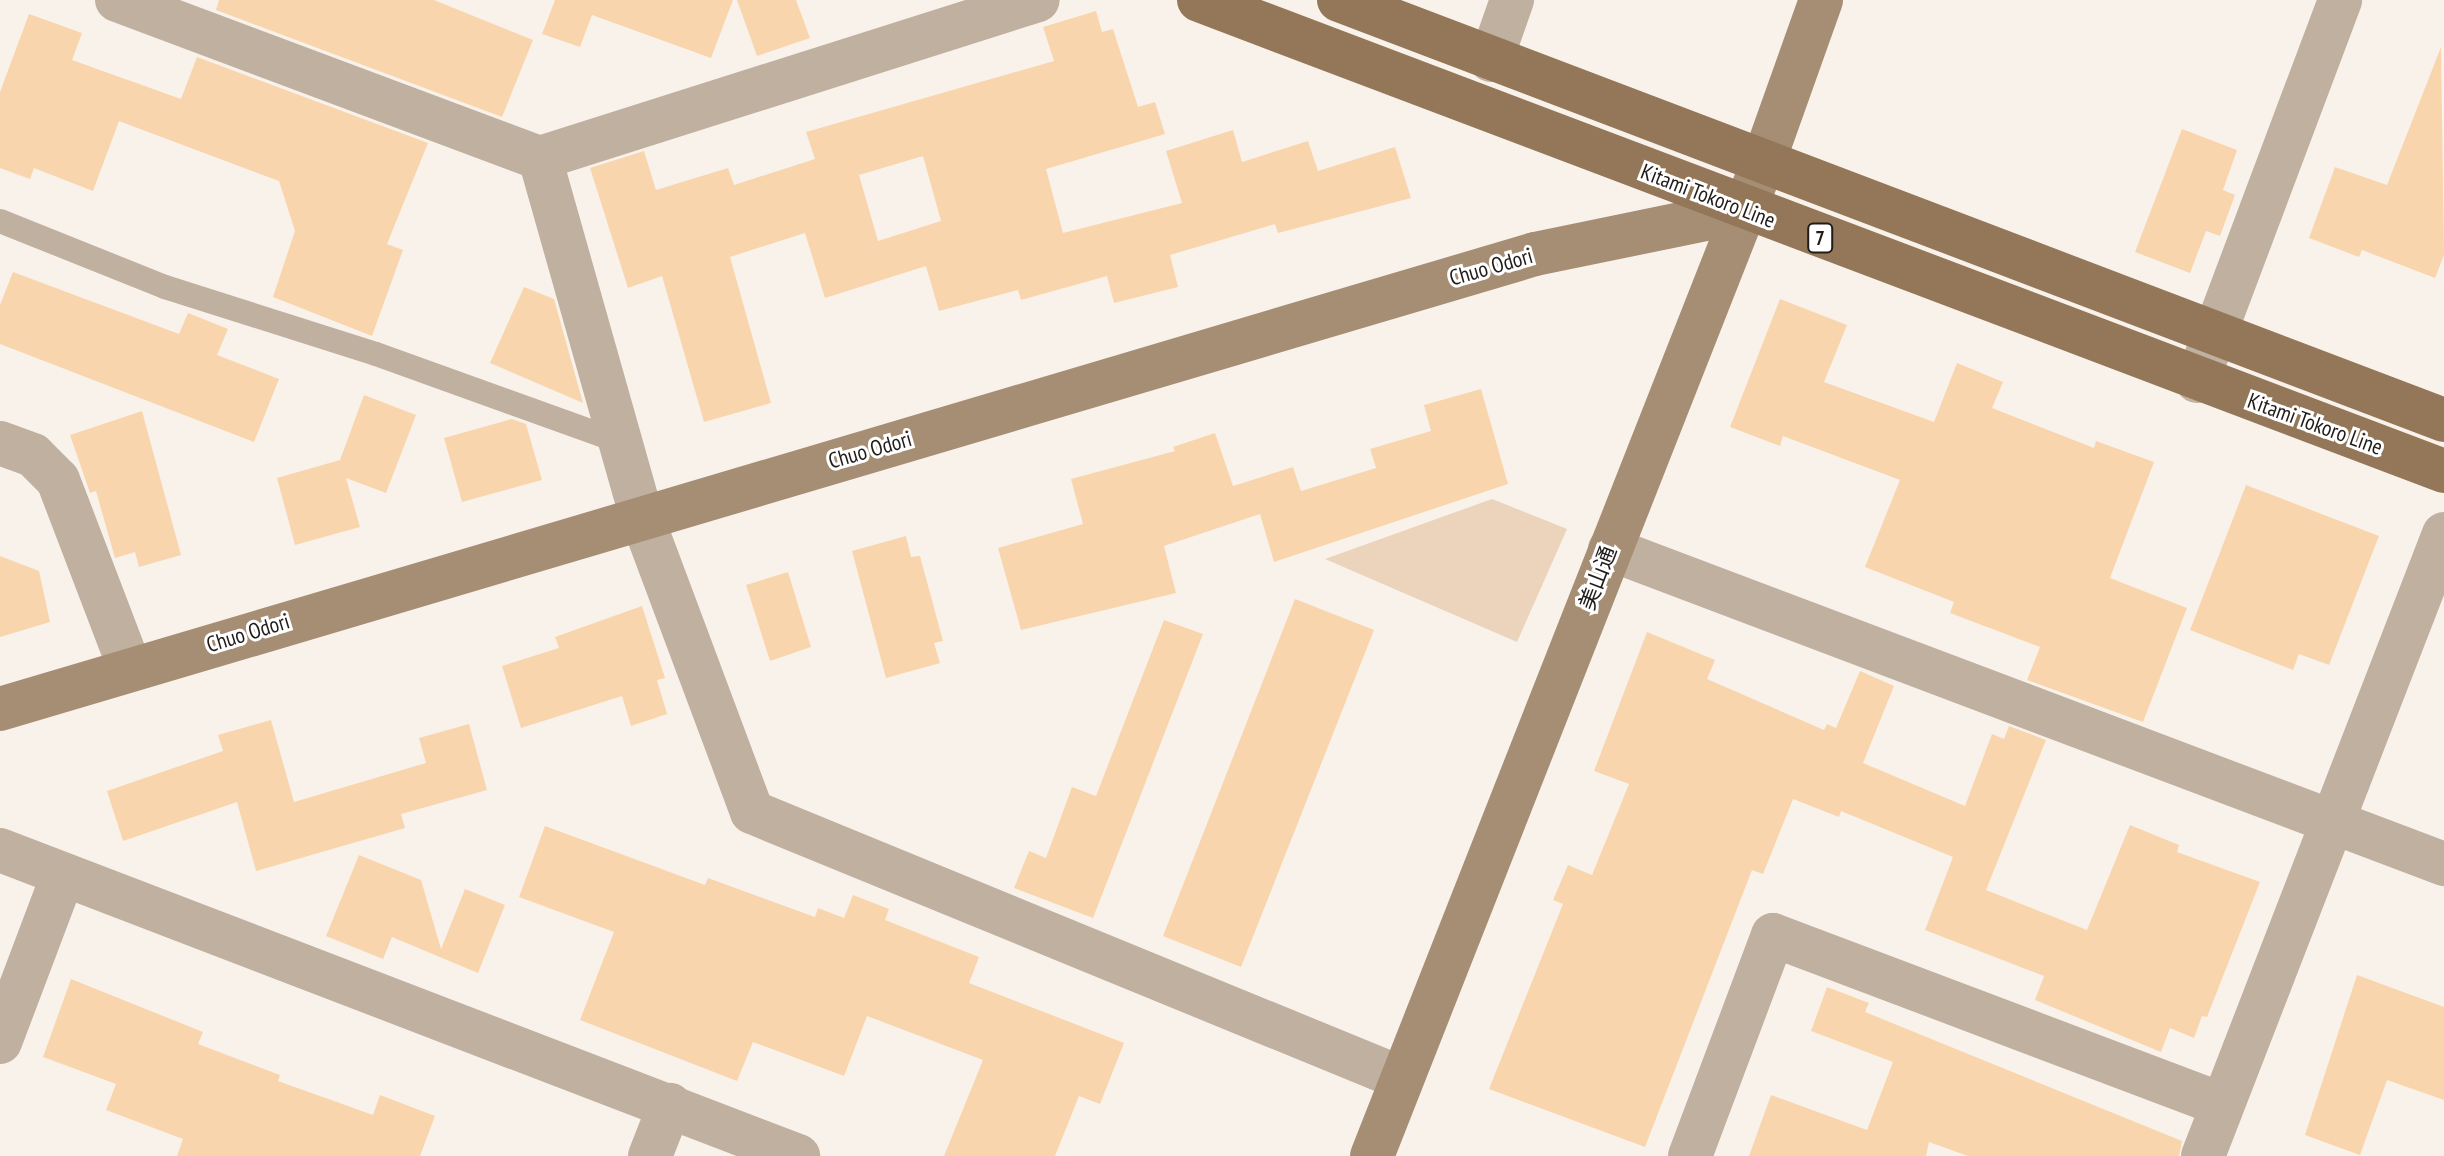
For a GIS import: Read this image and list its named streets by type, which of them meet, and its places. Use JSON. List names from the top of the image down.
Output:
{
  "streets": {
    "main road": ["Kitami Tokoro Line", "7"],
    "street": ["Chuo Odori", "美山通"]
  },
  "crossings": [
    ["Kitami Tokoro Line", "Chuo Odori"],
    ["Kitami Tokoro Line", "美山通"],
    ["7", "美山通"],
    ["Chuo Odori", "美山通"]
  ]
}
